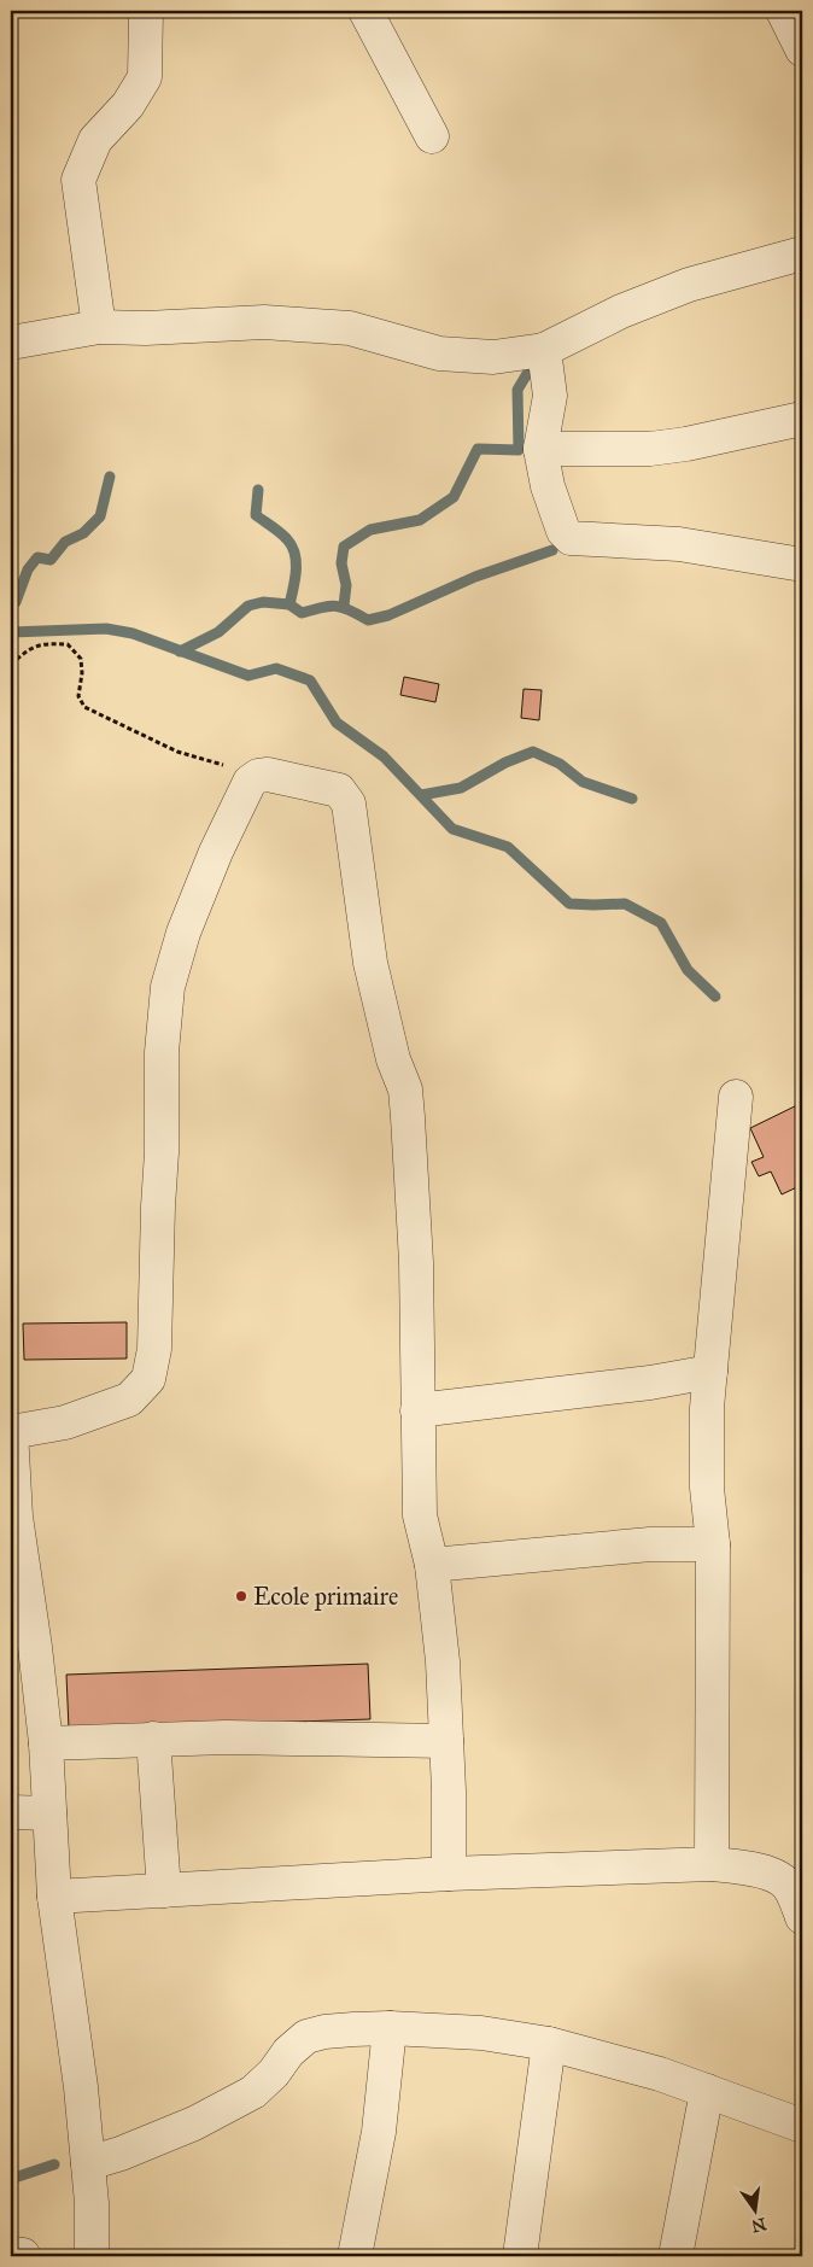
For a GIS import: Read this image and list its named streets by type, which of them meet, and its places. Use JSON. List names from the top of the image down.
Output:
{
  "places": ["Ecole primaire"],
  "north": "bottom"
}
